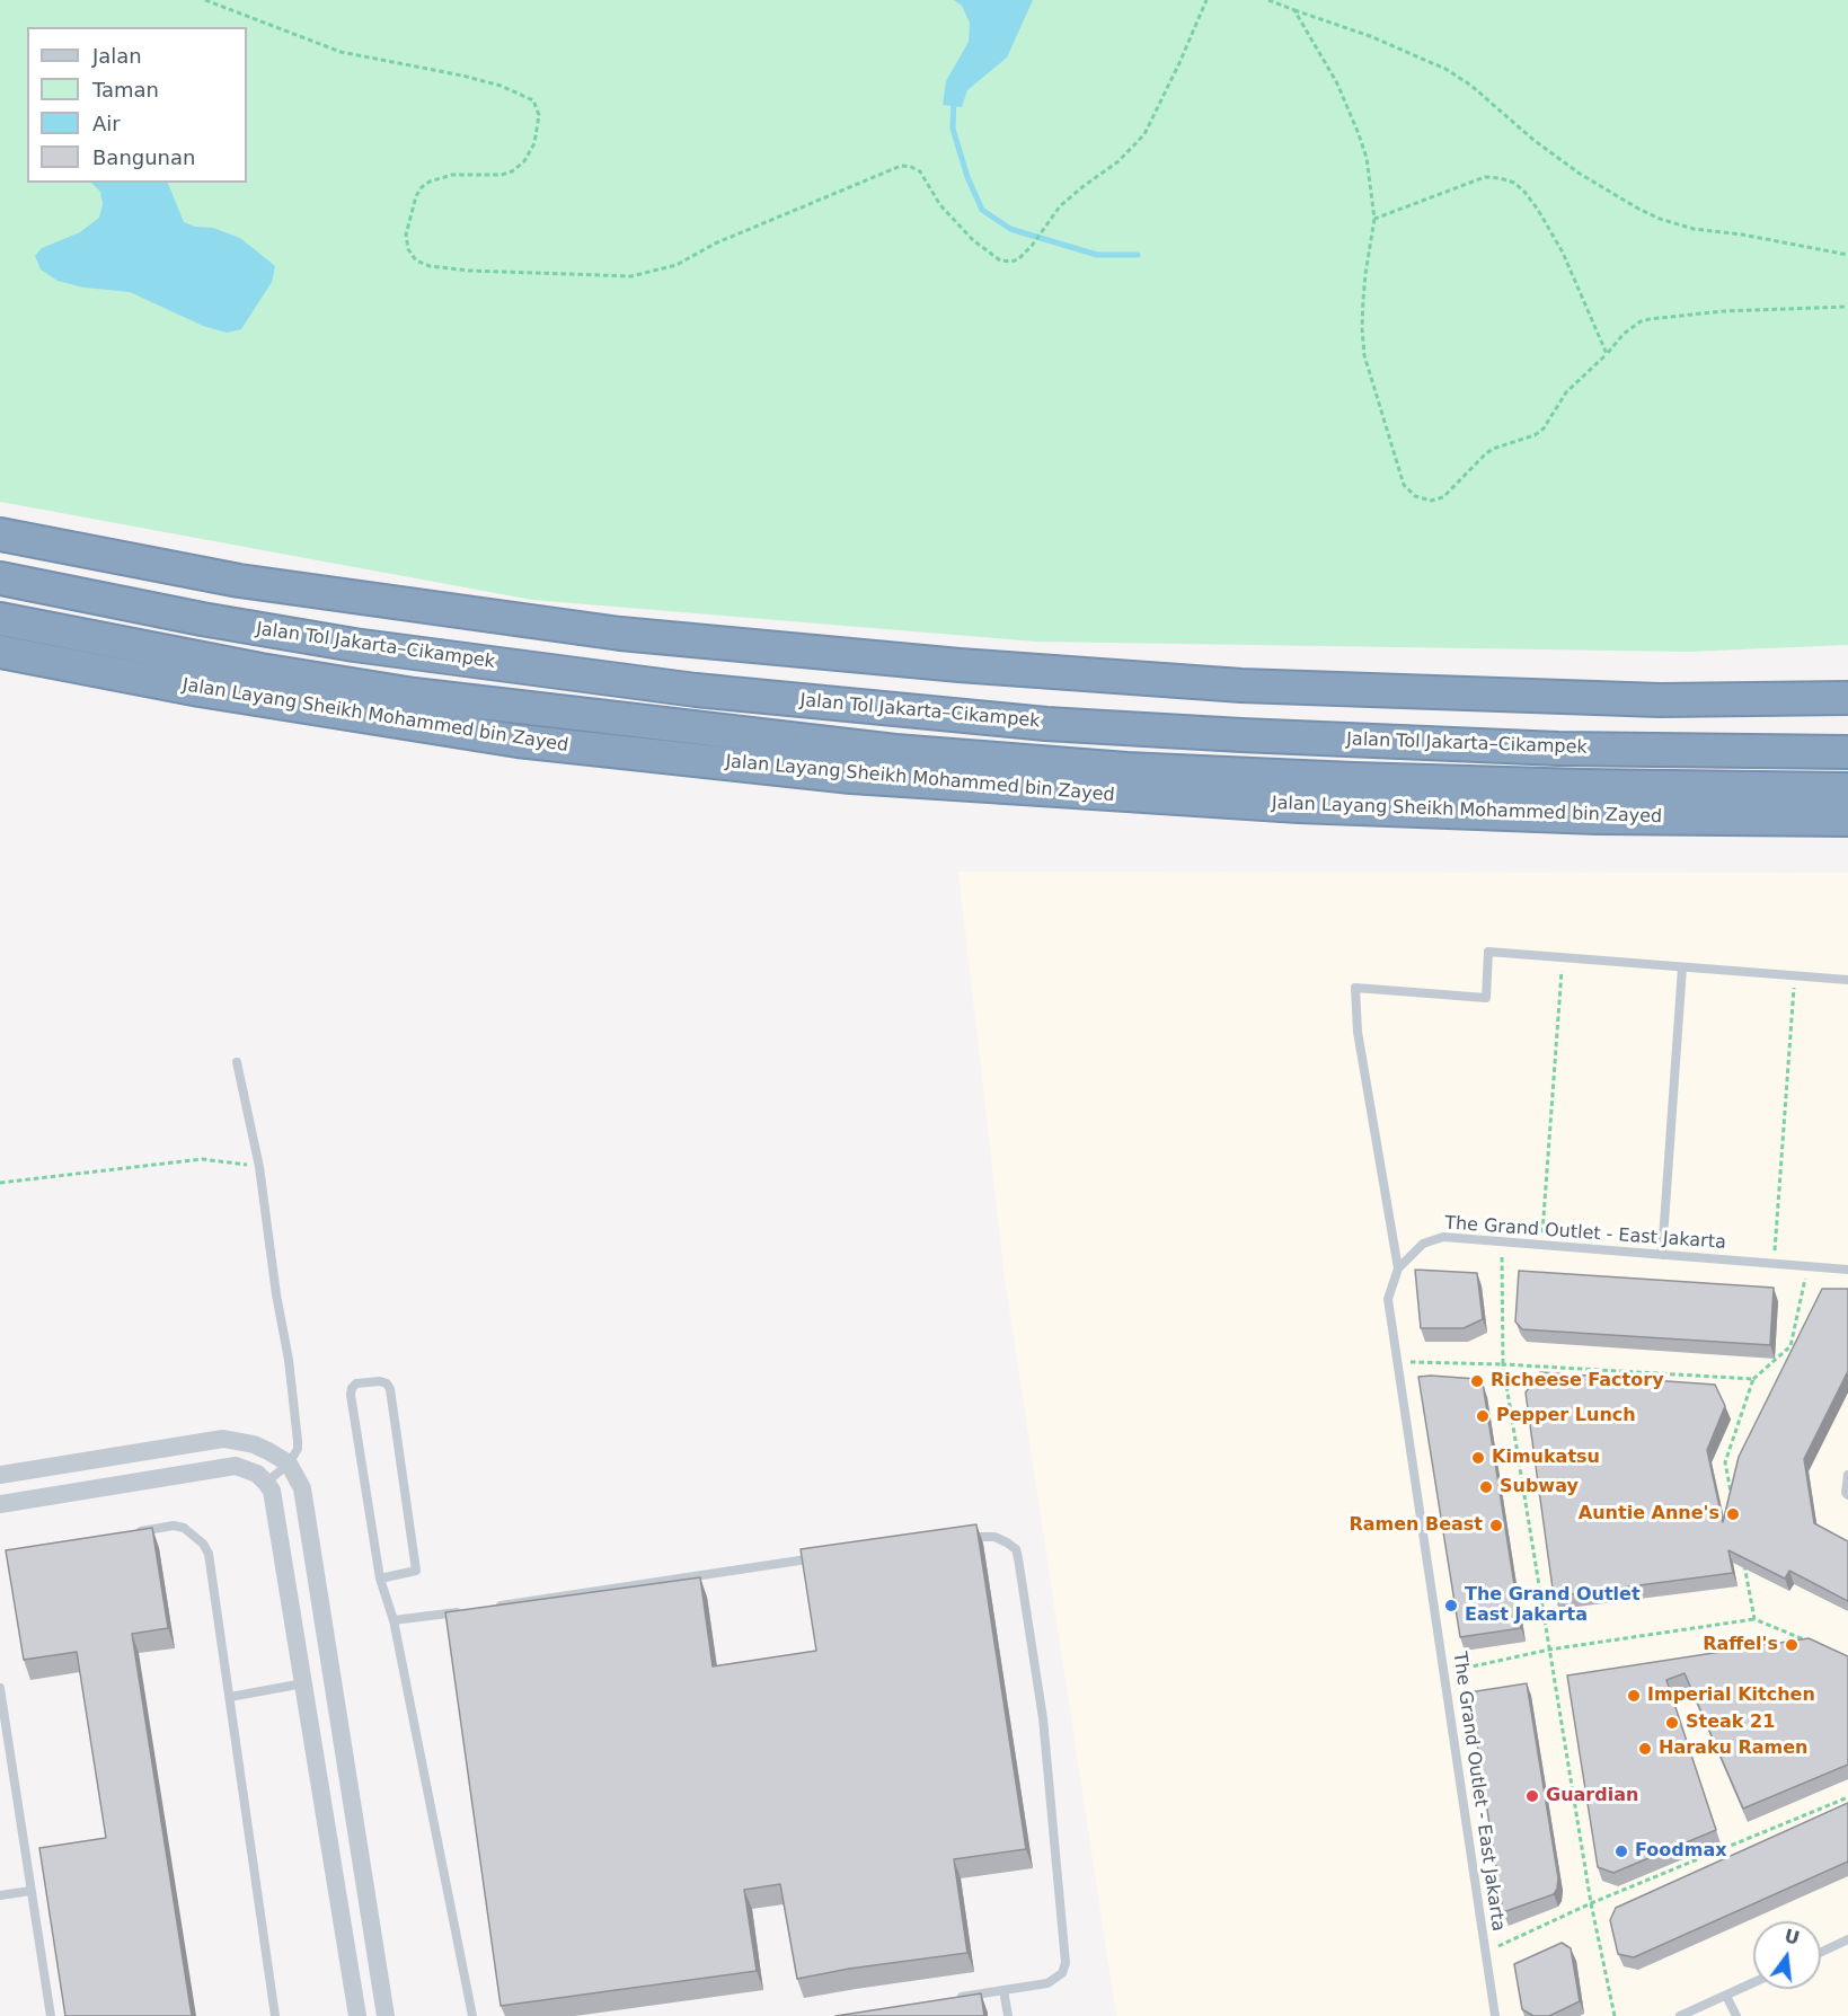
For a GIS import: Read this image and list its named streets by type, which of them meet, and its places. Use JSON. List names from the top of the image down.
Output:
{
  "streets": {
    "highway": ["Jalan Tol Jakarta–Cikampek", "Jalan Layang Sheikh Mohammed bin Zayed"],
    "lane": ["The Grand Outlet - East Jakarta"]
  },
  "places": [
    "Richeese Factory",
    "Pepper Lunch",
    "Kimukatsu",
    "Subway",
    "Auntie Anne's",
    "Ramen Beast",
    "The Grand Outlet East Jakarta",
    "Raffel's",
    "Imperial Kitchen",
    "Steak 21",
    "Haraku Ramen",
    "Guardian",
    "Foodmax"
  ],
  "legend": [
    "Jalan",
    "Taman",
    "Air",
    "Bangunan"
  ],
  "north": "top"
}
